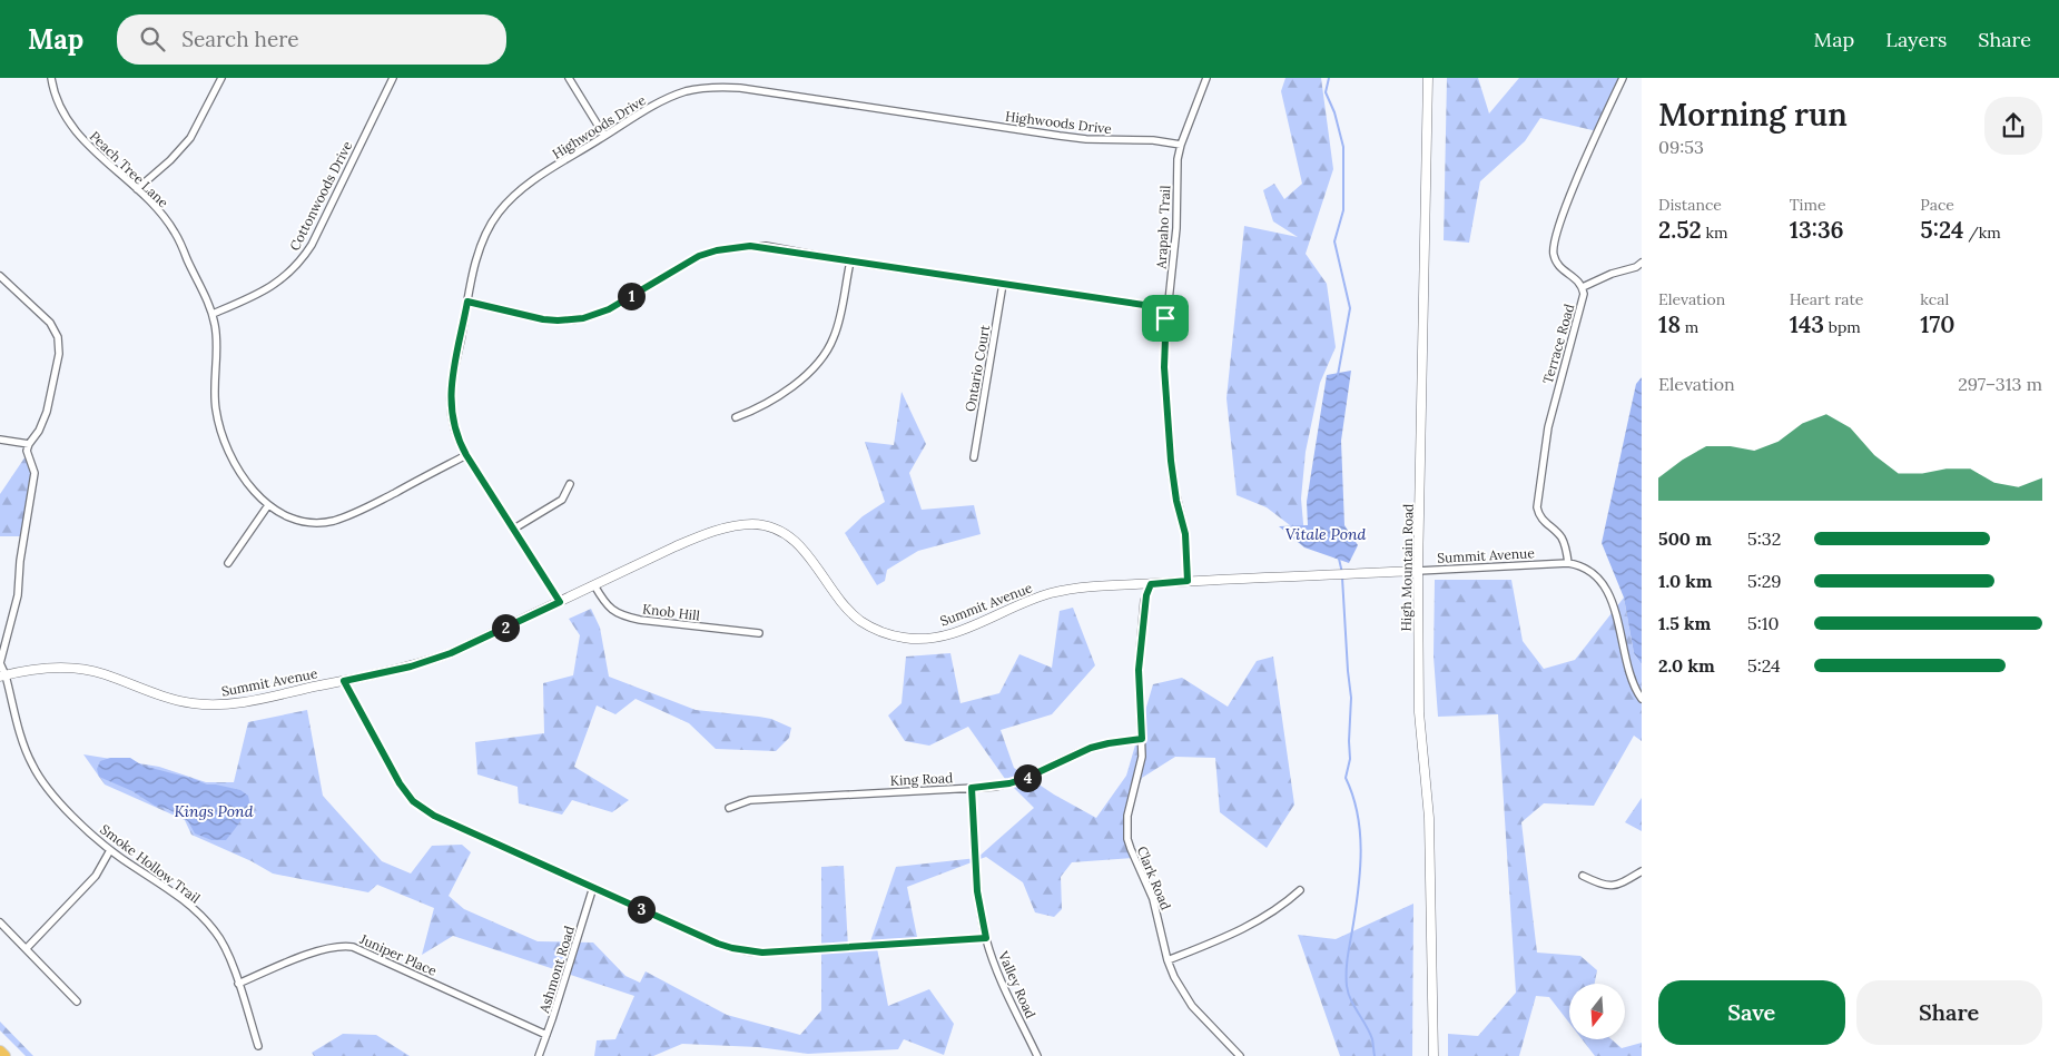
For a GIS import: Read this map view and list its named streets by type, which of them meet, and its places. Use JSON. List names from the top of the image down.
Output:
{
  "streets": {
    "street": [
      "Highwoods Drive",
      "Peach Tree Lane",
      "Cottonwoods Drive",
      "Arapaho Trail",
      "Terrace Road",
      "Ontario Court",
      "Summit Avenue",
      "High Mountain Road",
      "Knob Hill",
      "King Road",
      "Smoke Hollow Trail",
      "Clark Road",
      "Juniper Place",
      "Ashmont Road",
      "Valley Road"
    ]
  },
  "crossings": [
    ["Highwoods Drive", "Peach Tree Lane"],
    ["Highwoods Drive", "Arapaho Trail"],
    ["Highwoods Drive", "Summit Avenue"],
    ["Peach Tree Lane", "Cottonwoods Drive"],
    ["Arapaho Trail", "Summit Avenue"],
    ["Terrace Road", "Summit Avenue"],
    ["Summit Avenue", "High Mountain Road"],
    ["Summit Avenue", "Knob Hill"],
    ["Summit Avenue", "Smoke Hollow Trail"],
    ["Summit Avenue", "Clark Road"],
    ["King Road", "Clark Road"],
    ["King Road", "Valley Road"],
    ["Smoke Hollow Trail", "Juniper Place"],
    ["Juniper Place", "Ashmont Road"]
  ],
  "water": ["Vitale Pond", "Kings Pond"],
  "north": "bottom",
  "page": {
    "header": "Map",
    "search": "Search here",
    "nav": ["Map", "Layers", "Share"],
    "heading": ["Morning run", "09:53"],
    "stats": [
      ["Distance", "2.52 km"],
      ["Time", "13:36"],
      ["Pace", "5:24 /km"],
      ["Elevation", "18 m"],
      ["Heart rate", "143 bpm"],
      ["kcal", "170"]
    ],
    "pins": [
      "1",
      "2",
      "4",
      "3"
    ],
    "chart": ["Elevation", "297–313 m"],
    "list": [
      {
        "name": "500 m",
        "note": "5:32"
      },
      {
        "name": "1.0 km",
        "note": "5:29"
      },
      {
        "name": "1.5 km",
        "note": "5:10"
      },
      {
        "name": "2.0 km",
        "note": "5:24"
      }
    ],
    "buttons": ["Save", "Share"]
  }
}
